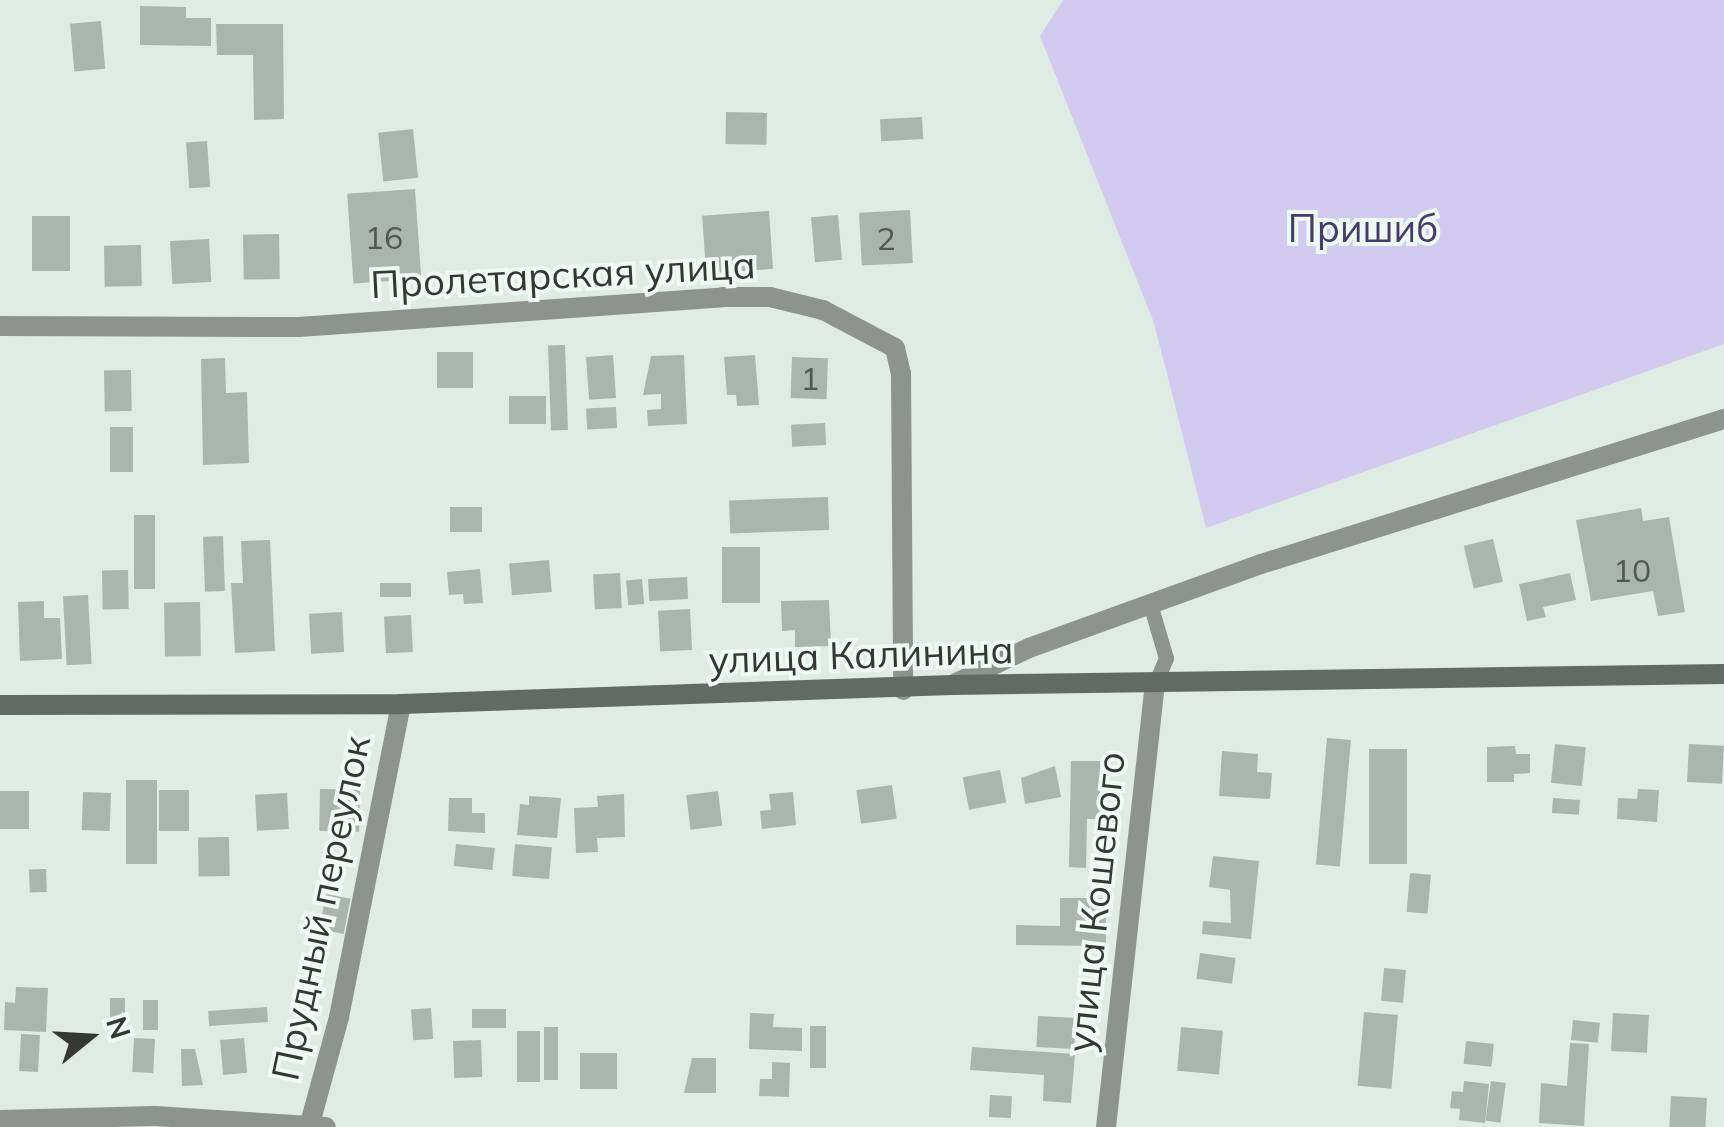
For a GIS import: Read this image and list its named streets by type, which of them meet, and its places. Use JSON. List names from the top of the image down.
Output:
{
  "streets": {
    "street": [
      "Пролетарская улица",
      "улица Калинина",
      "улица Кошевого",
      "Прудный переулок"
    ]
  },
  "crossings": [
    ["Пролетарская улица", "улица Калинина"],
    ["улица Калинина", "улица Кошевого"],
    ["улица Калинина", "Прудный переулок"]
  ],
  "parks": ["Пришиб"],
  "house_numbers": [
    "16",
    "2",
    "1",
    "10"
  ],
  "north": "right"
}
